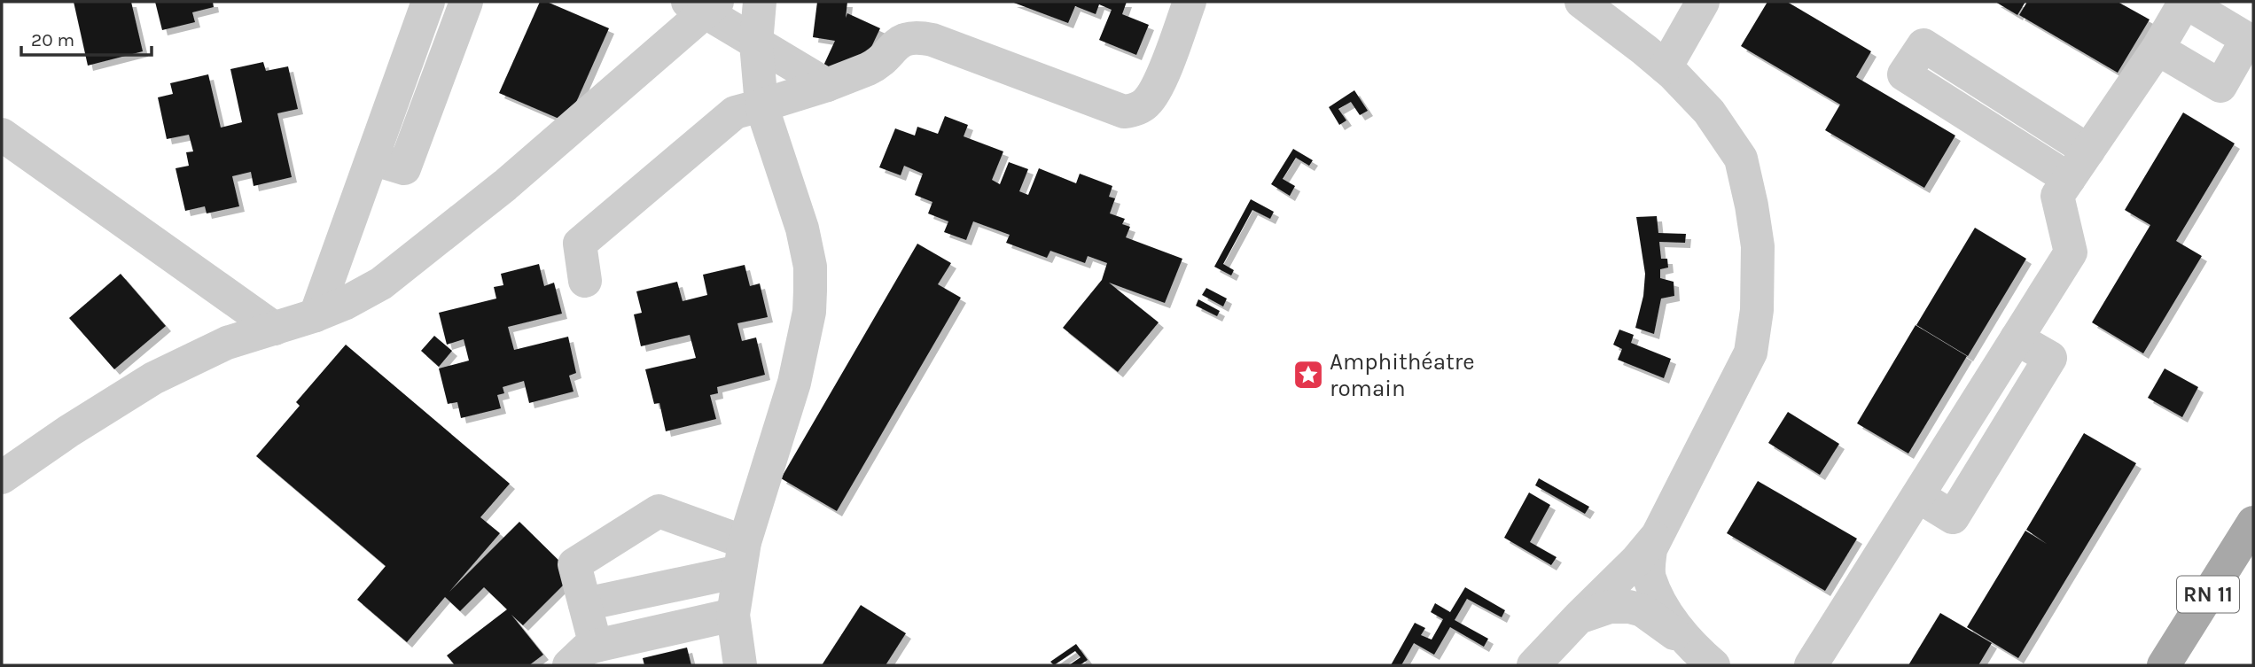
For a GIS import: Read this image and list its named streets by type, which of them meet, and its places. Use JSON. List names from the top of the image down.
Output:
{
  "streets": {
    "main road": ["RN 11"]
  },
  "places": {
    "place": ["Amphithéatre romain"]
  },
  "scale_bar": "20 m"
}
